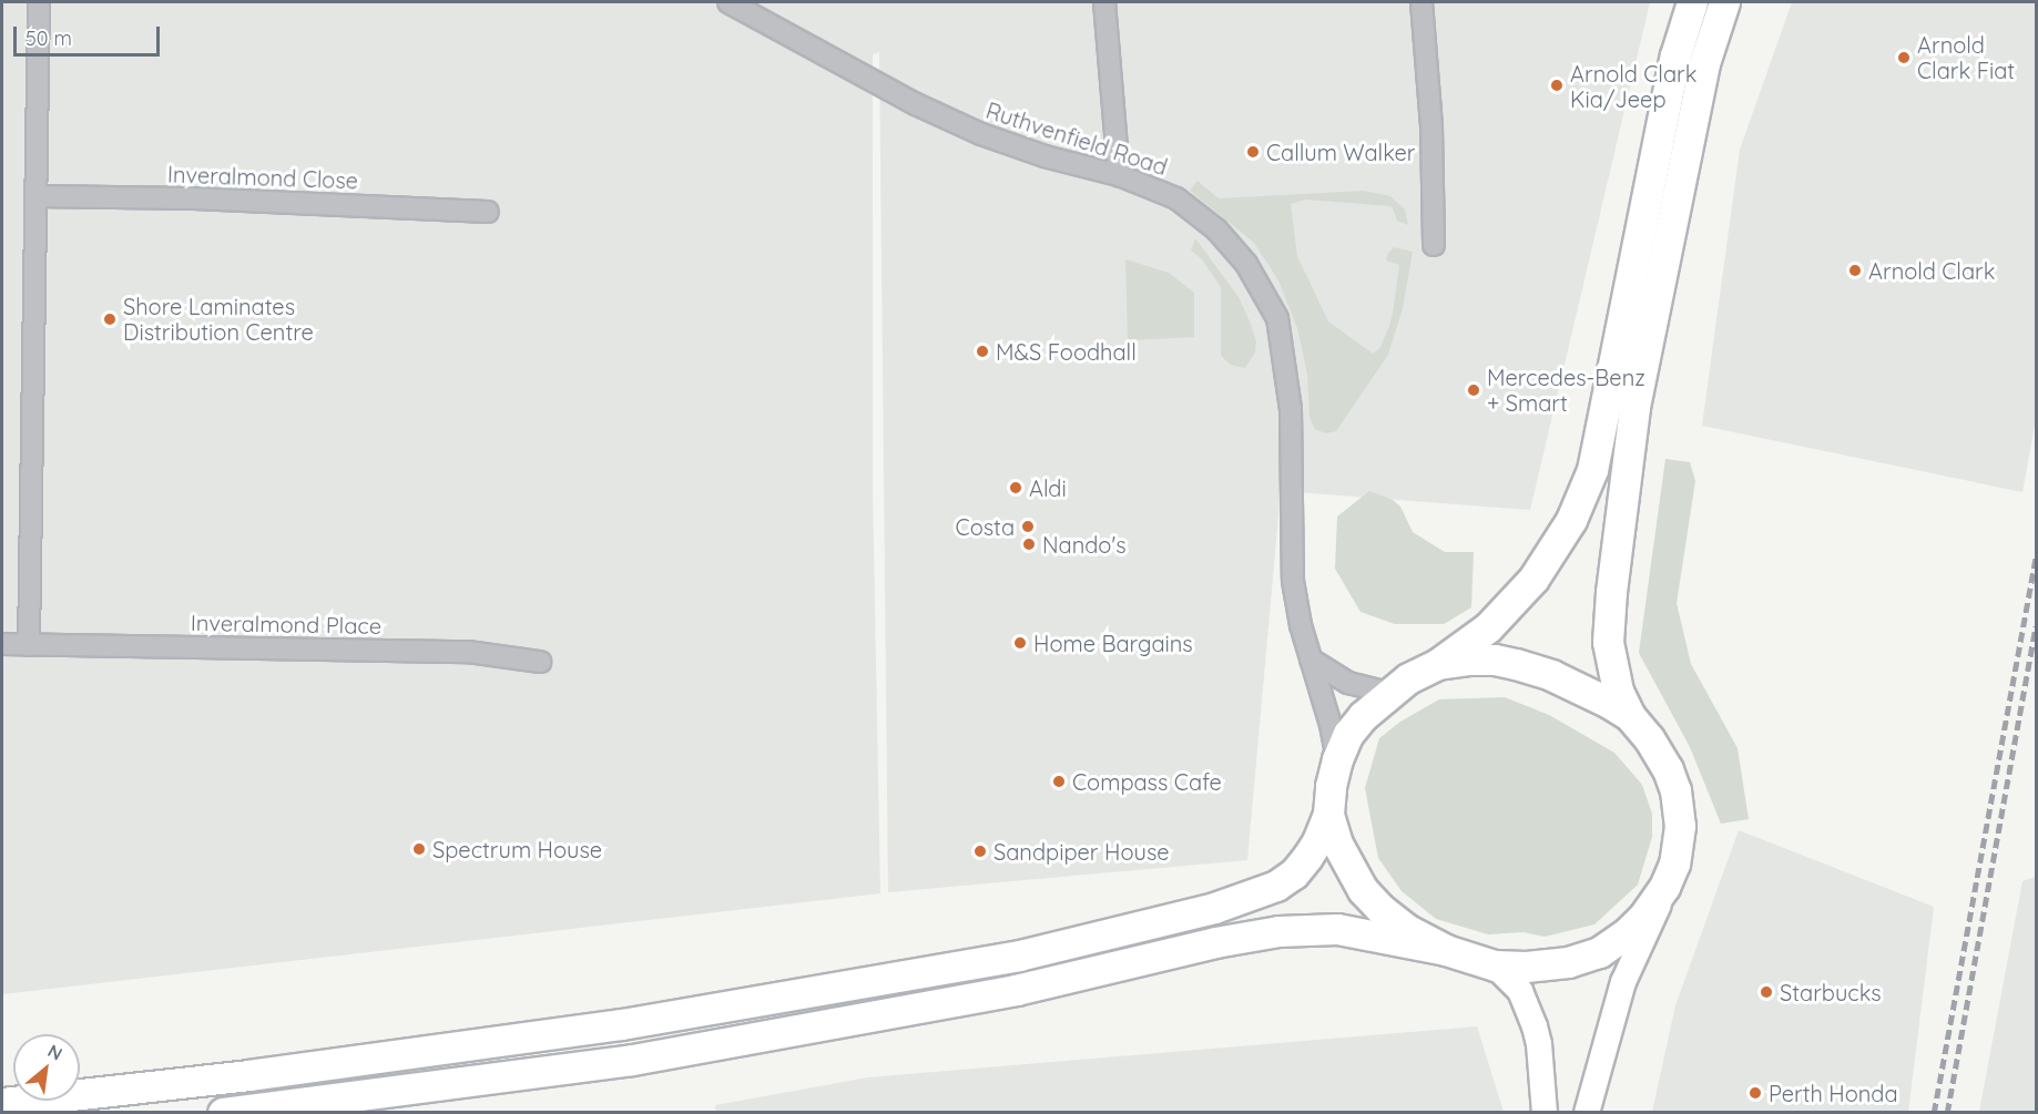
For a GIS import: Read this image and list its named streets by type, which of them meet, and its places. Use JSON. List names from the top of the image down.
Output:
{
  "streets": {
    "street": ["Ruthvenfield Road", "Inveralmond Close", "Inveralmond Place"]
  },
  "places": [
    "Arnold Clark Fiat",
    "Arnold Clark Kia/Jeep",
    "Callum Walker",
    "Arnold Clark",
    "Shore Laminates Distribution Centre",
    "M&S Foodhall",
    "Mercedes-Benz + Smart",
    "Aldi",
    "Costa",
    "Nando's",
    "Home Bargains",
    "Compass Cafe",
    "Spectrum House",
    "Sandpiper House",
    "Starbucks",
    "Perth Honda"
  ],
  "scale_bar": "50 m",
  "north": "top right"
}
